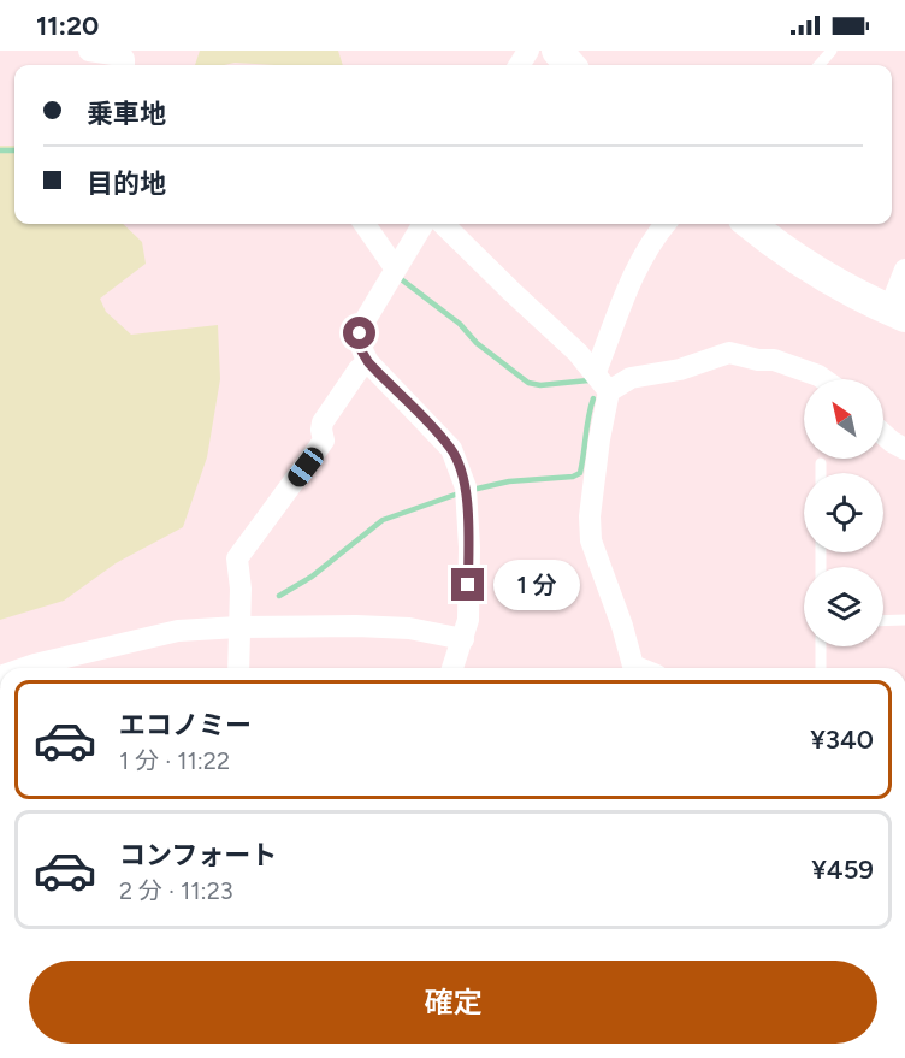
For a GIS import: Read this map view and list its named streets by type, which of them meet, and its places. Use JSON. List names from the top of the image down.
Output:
{
  "north": "top left",
  "page": {
    "status": "11:20",
    "banner": ["乗車地", "目的地"],
    "bubble": "1 分",
    "list": [
      {
        "name": "エコノミー",
        "note": "1 分 · 11:22",
        "value": "¥340"
      },
      {
        "name": "コンフォート",
        "note": "2 分 · 11:23",
        "value": "¥459"
      }
    ],
    "buttons": "確定"
  }
}
